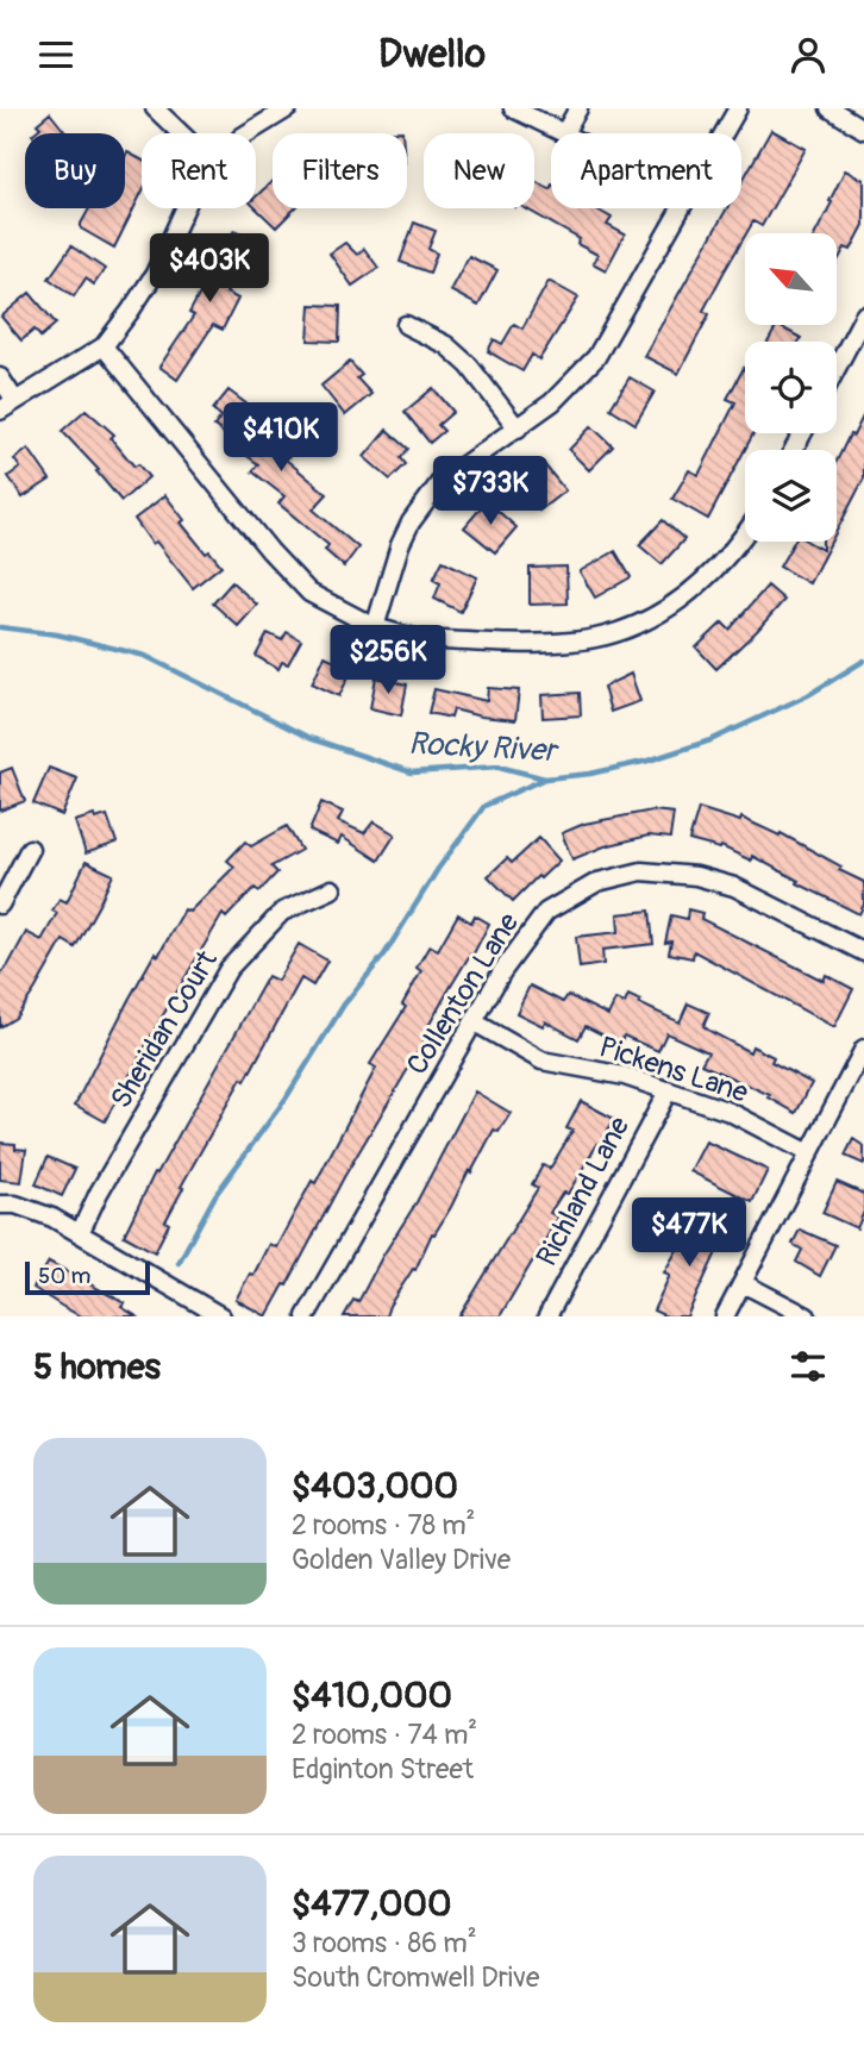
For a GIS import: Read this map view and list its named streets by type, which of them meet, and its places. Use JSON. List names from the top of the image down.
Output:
{
  "streets": {
    "street": [
      "Collenton Lane",
      "Sheridan Court",
      "Pickens Lane",
      "Richland Lane"
    ]
  },
  "crossings": [
    ["Collenton Lane", "Pickens Lane"],
    ["Pickens Lane", "Richland Lane"]
  ],
  "water": ["Rocky River"],
  "scale_bar": "50 m",
  "north": "top left",
  "page": {
    "header": "Dwello",
    "chip": [
      "Buy",
      "Rent",
      "Filters",
      "New",
      "Apartment"
    ],
    "price": [
      "$403K",
      "$410K",
      "$733K",
      "$256K",
      "$477K"
    ],
    "scale": "50 m",
    "heading": "5 homes",
    "list": [
      {
        "name": "$403,000",
        "note": "2 rooms · 78 m² · Golden Valley Drive"
      },
      {
        "name": "$410,000",
        "note": "2 rooms · 74 m² · Edginton Street"
      },
      {
        "name": "$477,000",
        "note": "3 rooms · 86 m² · South Cromwell Drive"
      }
    ]
  }
}
